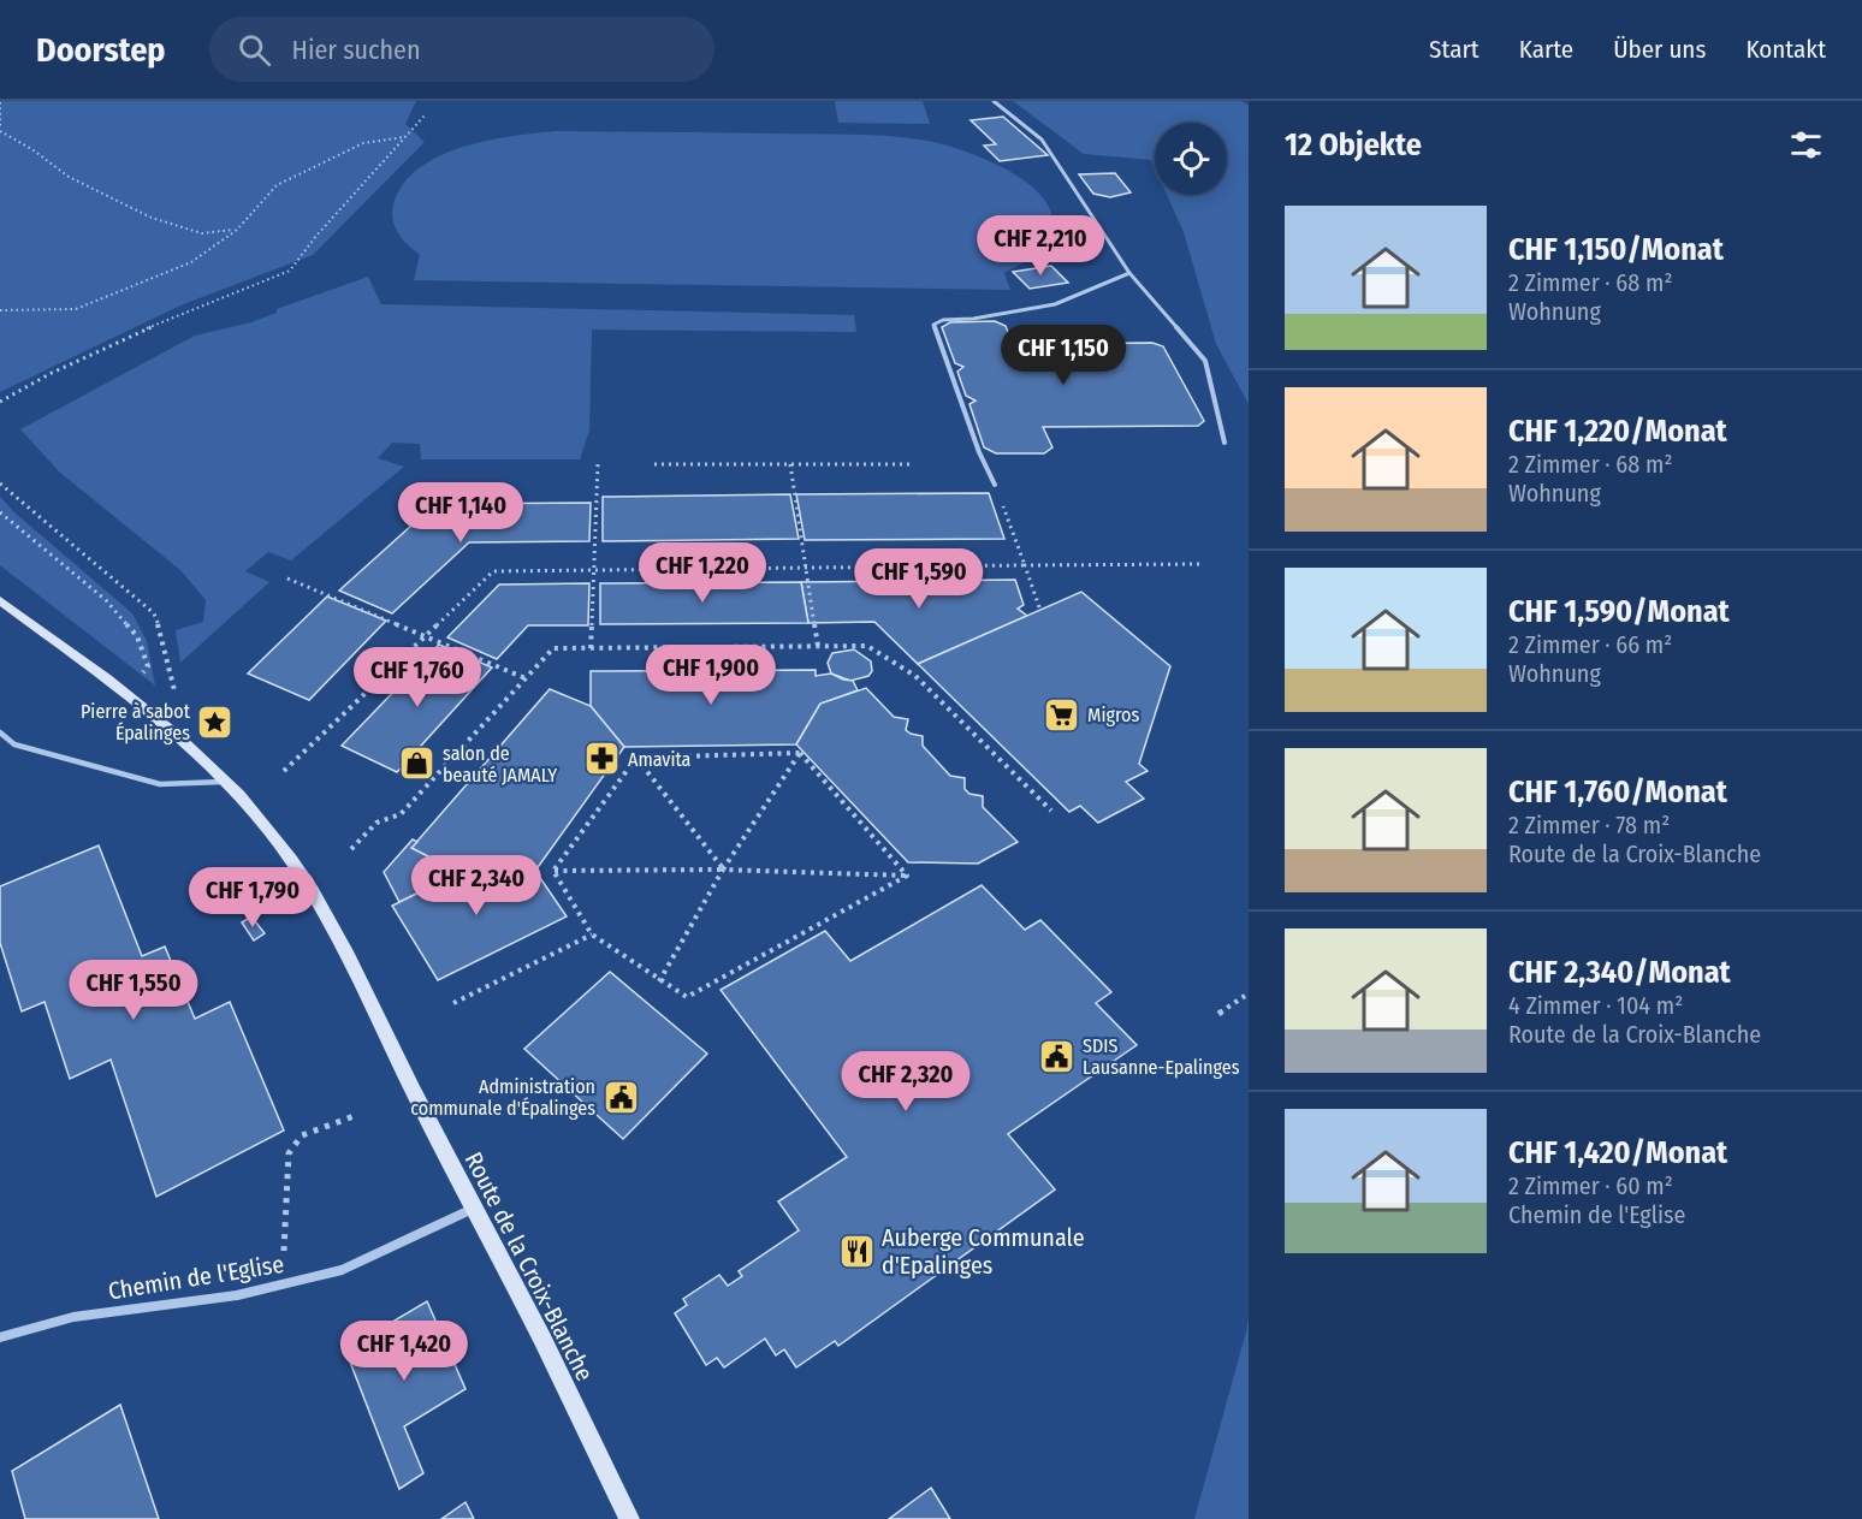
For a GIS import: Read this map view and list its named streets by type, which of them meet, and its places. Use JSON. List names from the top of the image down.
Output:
{
  "streets": {
    "street": ["Route de la Croix-Blanche", "Chemin de l'Eglise"]
  },
  "crossings": [
    ["Route de la Croix-Blanche", "Chemin de l'Eglise"]
  ],
  "places": {
    "supermarket": ["Migros"],
    "place": ["Pierre à sabot Épalinges"],
    "pharmacy": ["Amavita"],
    "shop": ["salon de beauté JAMALY"],
    "public building": ["SDIS Lausanne-Epalinges", "Administration communale d'Épalinges"],
    "restaurant": ["Auberge Communale d'Epalinges"]
  },
  "page": {
    "header": "Doorstep",
    "search": "Hier suchen",
    "nav": [
      "Start",
      "Karte",
      "Über uns",
      "Kontakt"
    ],
    "heading": "12 Objekte",
    "list": [
      {
        "name": "CHF 1,150/Monat",
        "note": "2 Zimmer · 68 m² · Wohnung"
      },
      {
        "name": "CHF 1,220/Monat",
        "note": "2 Zimmer · 68 m² · Wohnung"
      },
      {
        "name": "CHF 1,590/Monat",
        "note": "2 Zimmer · 66 m² · Wohnung"
      },
      {
        "name": "CHF 1,760/Monat",
        "note": "2 Zimmer · 78 m² · Route de la Croix-Blanche"
      },
      {
        "name": "CHF 2,340/Monat",
        "note": "4 Zimmer · 104 m² · Route de la Croix-Blanche"
      },
      {
        "name": "CHF 1,420/Monat",
        "note": "2 Zimmer · 60 m² · Chemin de l'Eglise"
      }
    ],
    "price": [
      "CHF 2,210",
      "CHF 1,150",
      "CHF 1,140",
      "CHF 1,220",
      "CHF 1,590",
      "CHF 1,900",
      "CHF 1,760",
      "CHF 2,340",
      "CHF 1,790",
      "CHF 1,550",
      "CHF 2,320",
      "CHF 1,420"
    ]
  }
}
